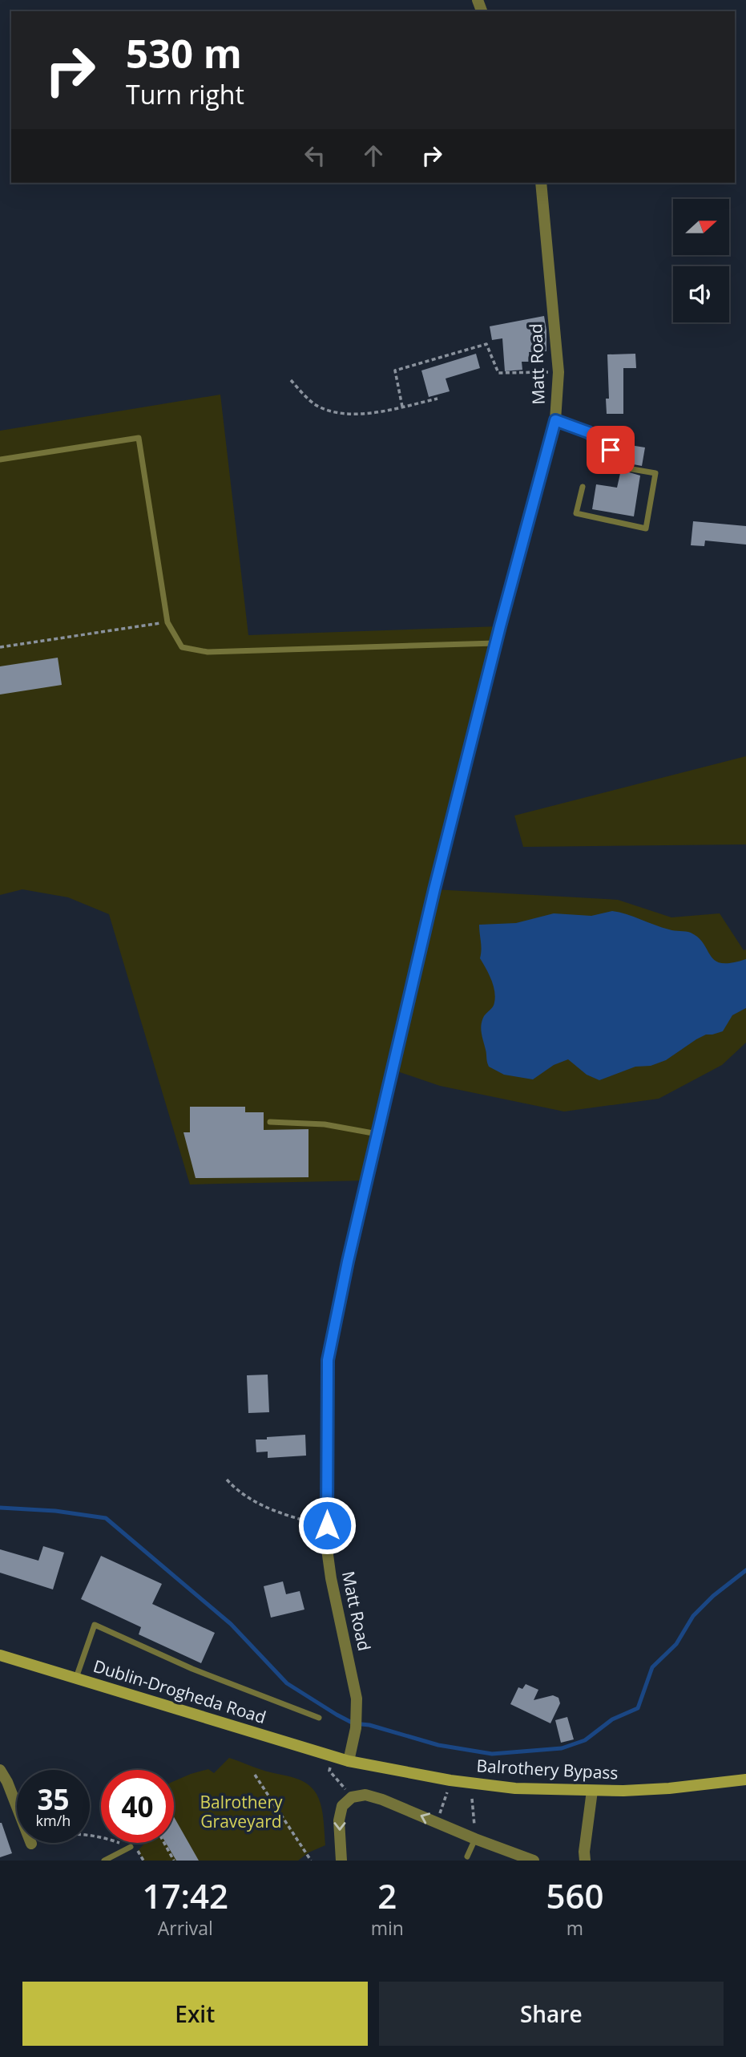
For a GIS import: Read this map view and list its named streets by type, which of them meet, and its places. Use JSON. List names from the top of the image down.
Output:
{
  "streets": {
    "main road": ["Dublin-Drogheda Road", "Balrothery Bypass"],
    "street": ["Matt Road"]
  },
  "crossings": [
    ["Matt Road", "Dublin-Drogheda Road"],
    ["Matt Road", "Balrothery Bypass"],
    ["Dublin-Drogheda Road", "Balrothery Bypass"]
  ],
  "parks": ["Balrothery Graveyard"],
  "north": "right",
  "page": {
    "turn": ["530 m", "Turn right"],
    "speed": "35 km/h",
    "limit": "40",
    "eta": [
      "17:42",
      "Arrival",
      "2",
      "min",
      "560",
      "m"
    ],
    "buttons": ["Exit", "Share"]
  }
}
